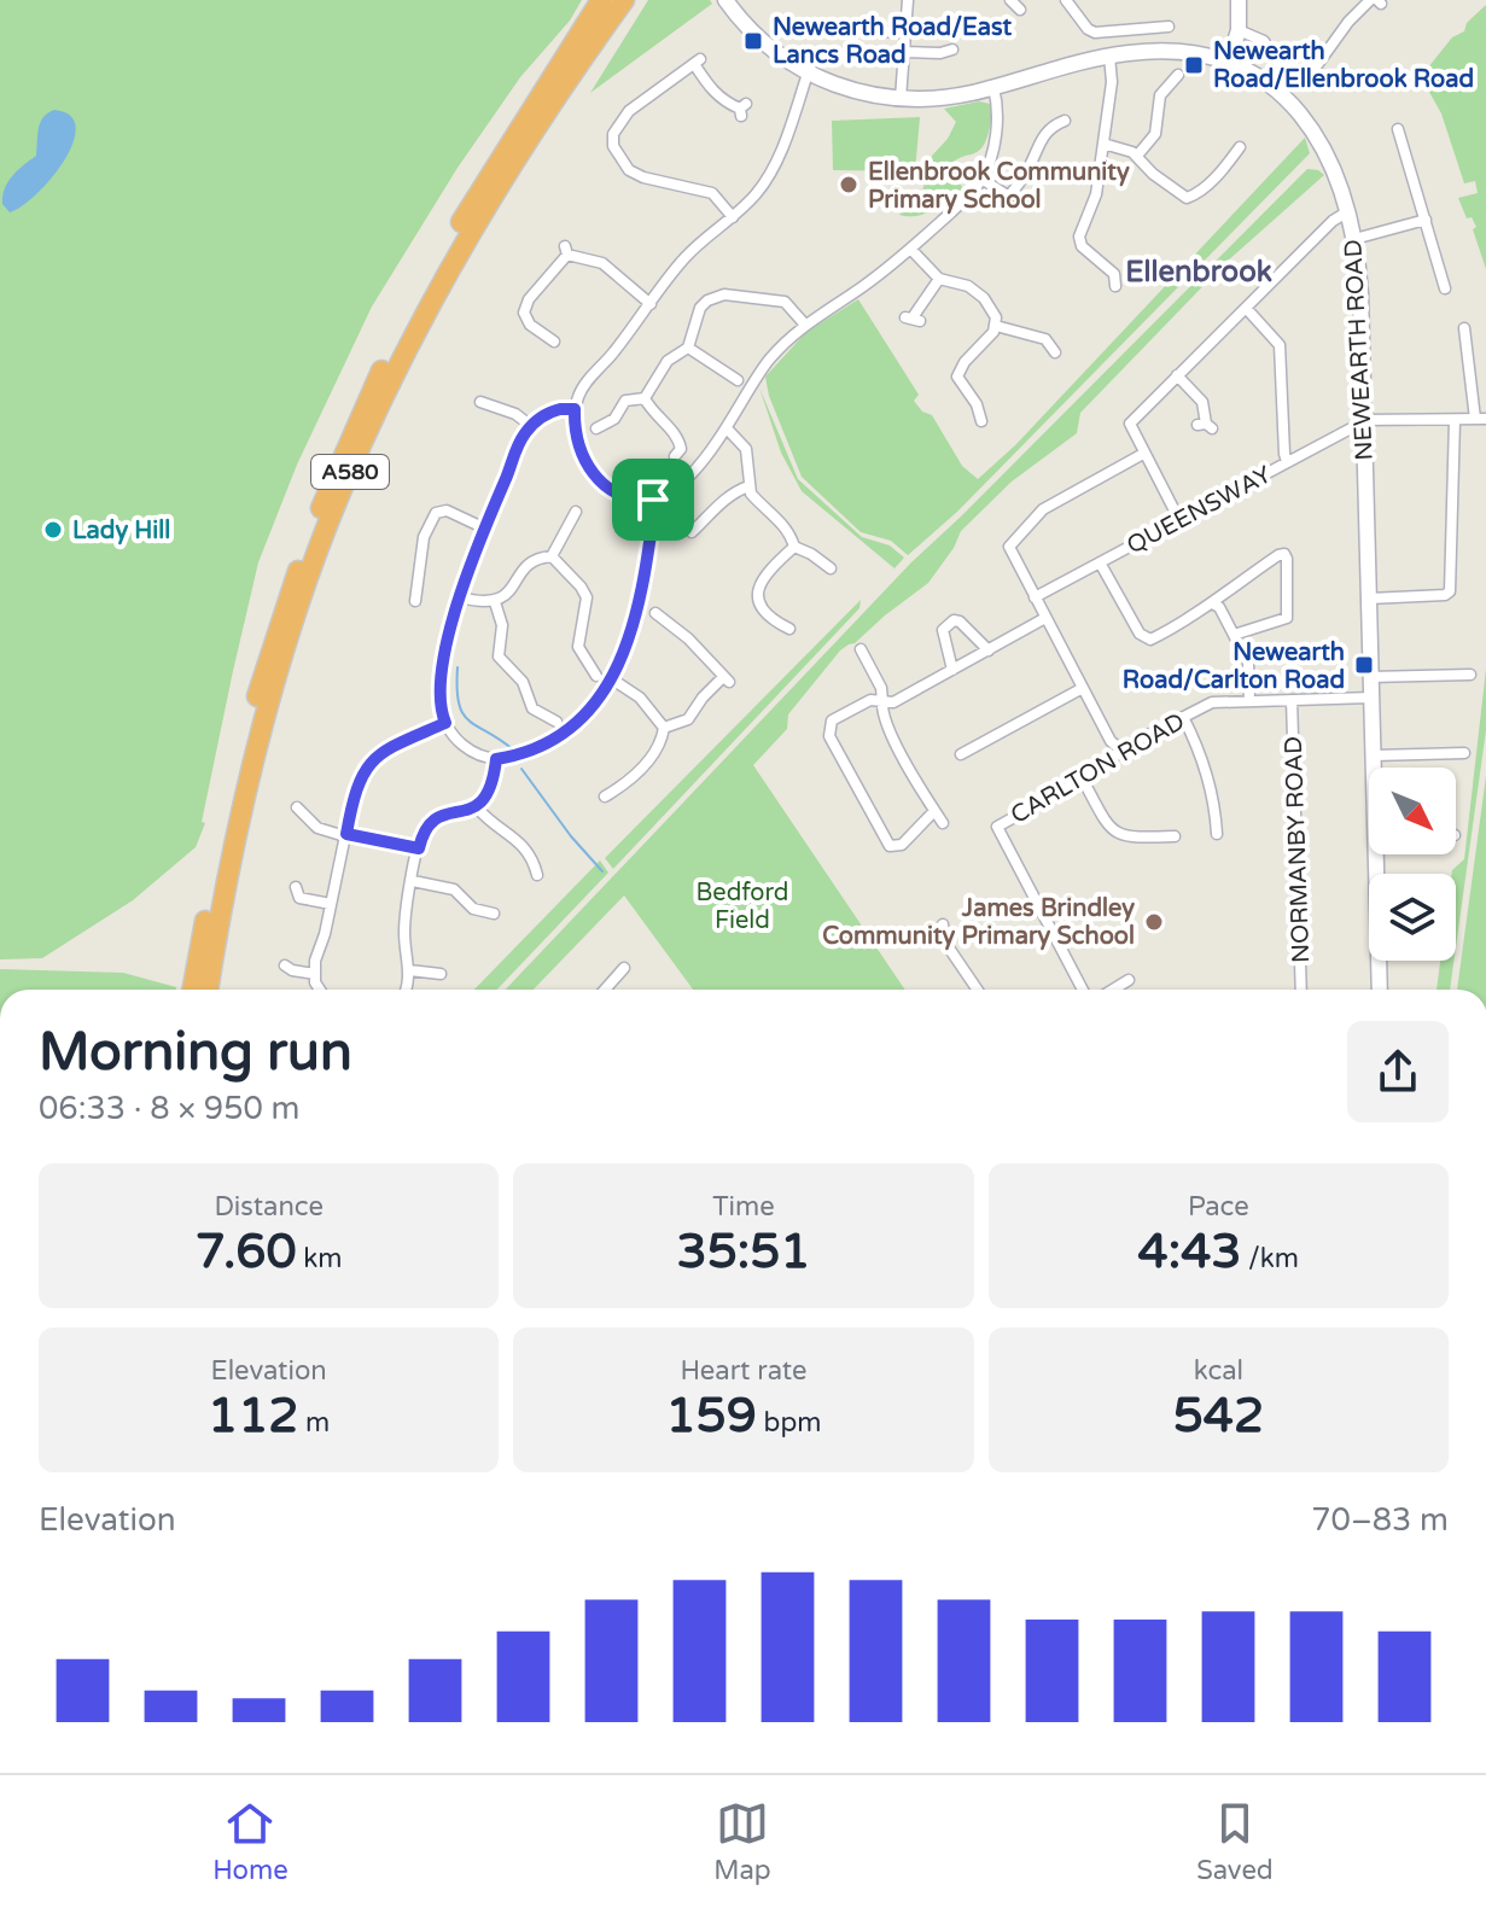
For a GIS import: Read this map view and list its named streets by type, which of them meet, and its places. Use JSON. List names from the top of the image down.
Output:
{
  "streets": {
    "highway": ["A580"],
    "main road": ["NEWEARTH ROAD"],
    "street": ["QUEENSWAY", "CARLTON ROAD", "NORMANBY ROAD"]
  },
  "crossings": [
    ["NEWEARTH ROAD", "QUEENSWAY"],
    ["NEWEARTH ROAD", "CARLTON ROAD"],
    ["CARLTON ROAD", "NORMANBY ROAD"]
  ],
  "districts": ["Ellenbrook"],
  "parks": ["Bedford Field"],
  "places": {
    "transit": ["Newearth Road/East Lancs Road", "Newearth Road/Ellenbrook Road", "Newearth Road/Carlton Road"],
    "other": ["Ellenbrook Community Primary School", "Lady Hill", "James Brindley Community Primary School"]
  },
  "north": "bottom right",
  "page": {
    "heading": ["Morning run", "06:33 · 8 × 950 m"],
    "stats": [
      ["Distance", "7.60 km"],
      ["Time", "35:51"],
      ["Pace", "4:43 /km"],
      ["Elevation", "112 m"],
      ["Heart rate", "159 bpm"],
      ["kcal", "542"]
    ],
    "chart": ["Elevation", "70–83 m"],
    "tabs": ["Home", "Map", "Saved"]
  }
}
